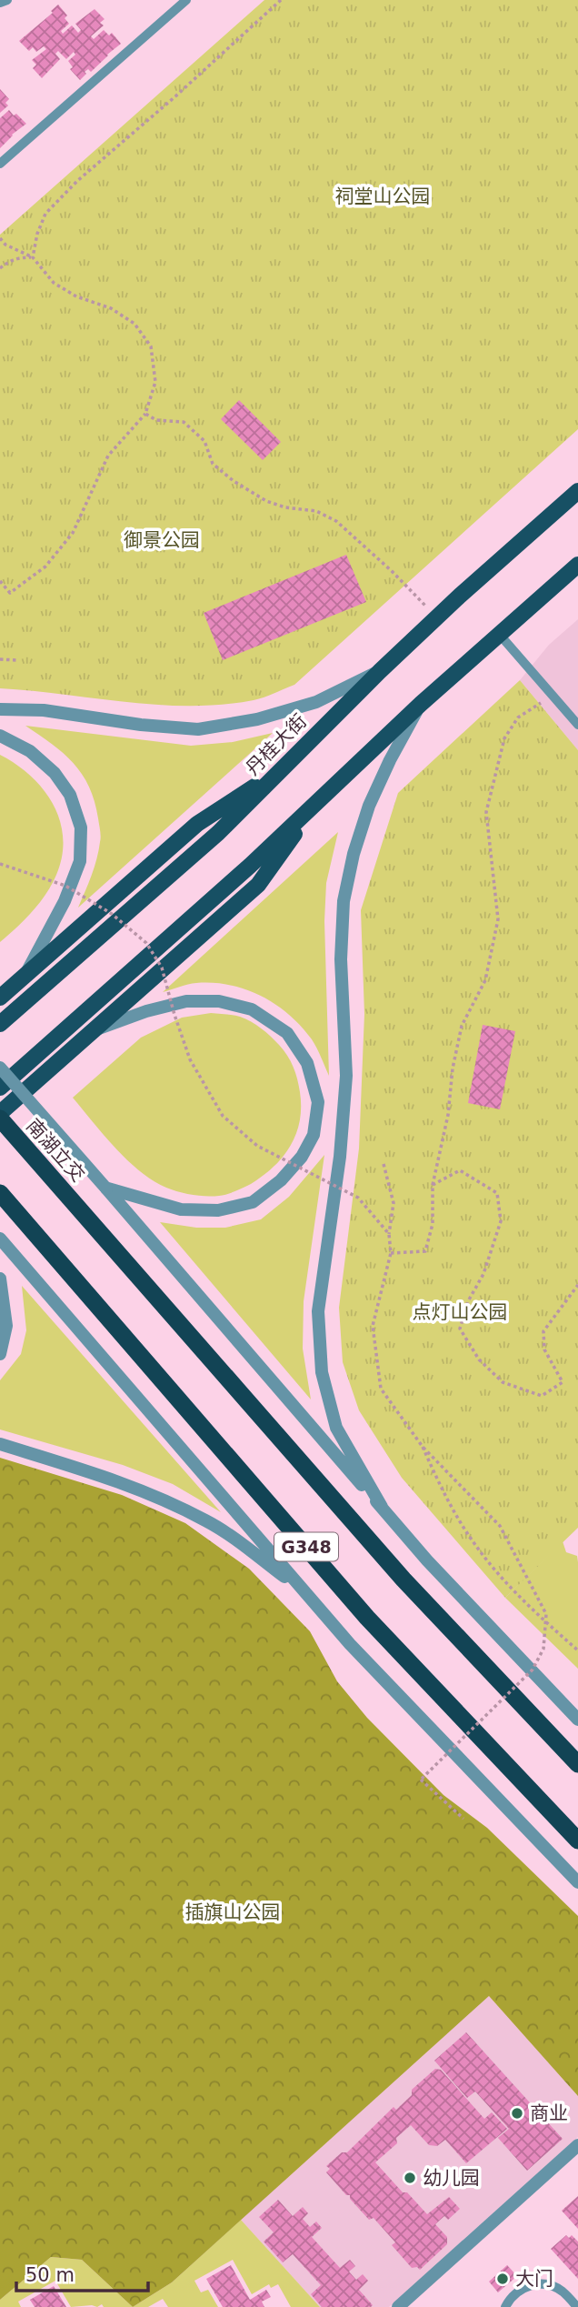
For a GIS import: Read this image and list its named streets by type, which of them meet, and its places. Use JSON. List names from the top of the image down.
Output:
{
  "streets": {
    "highway": ["南湖立交", "G348"],
    "main road": ["丹桂大街"]
  },
  "parks": [
    "祠堂山公园",
    "御景公园",
    "点灯山公园",
    "插旗山公园"
  ],
  "places": ["商业", "幼儿园", "大门"],
  "scale_bar": "50 m"
}
